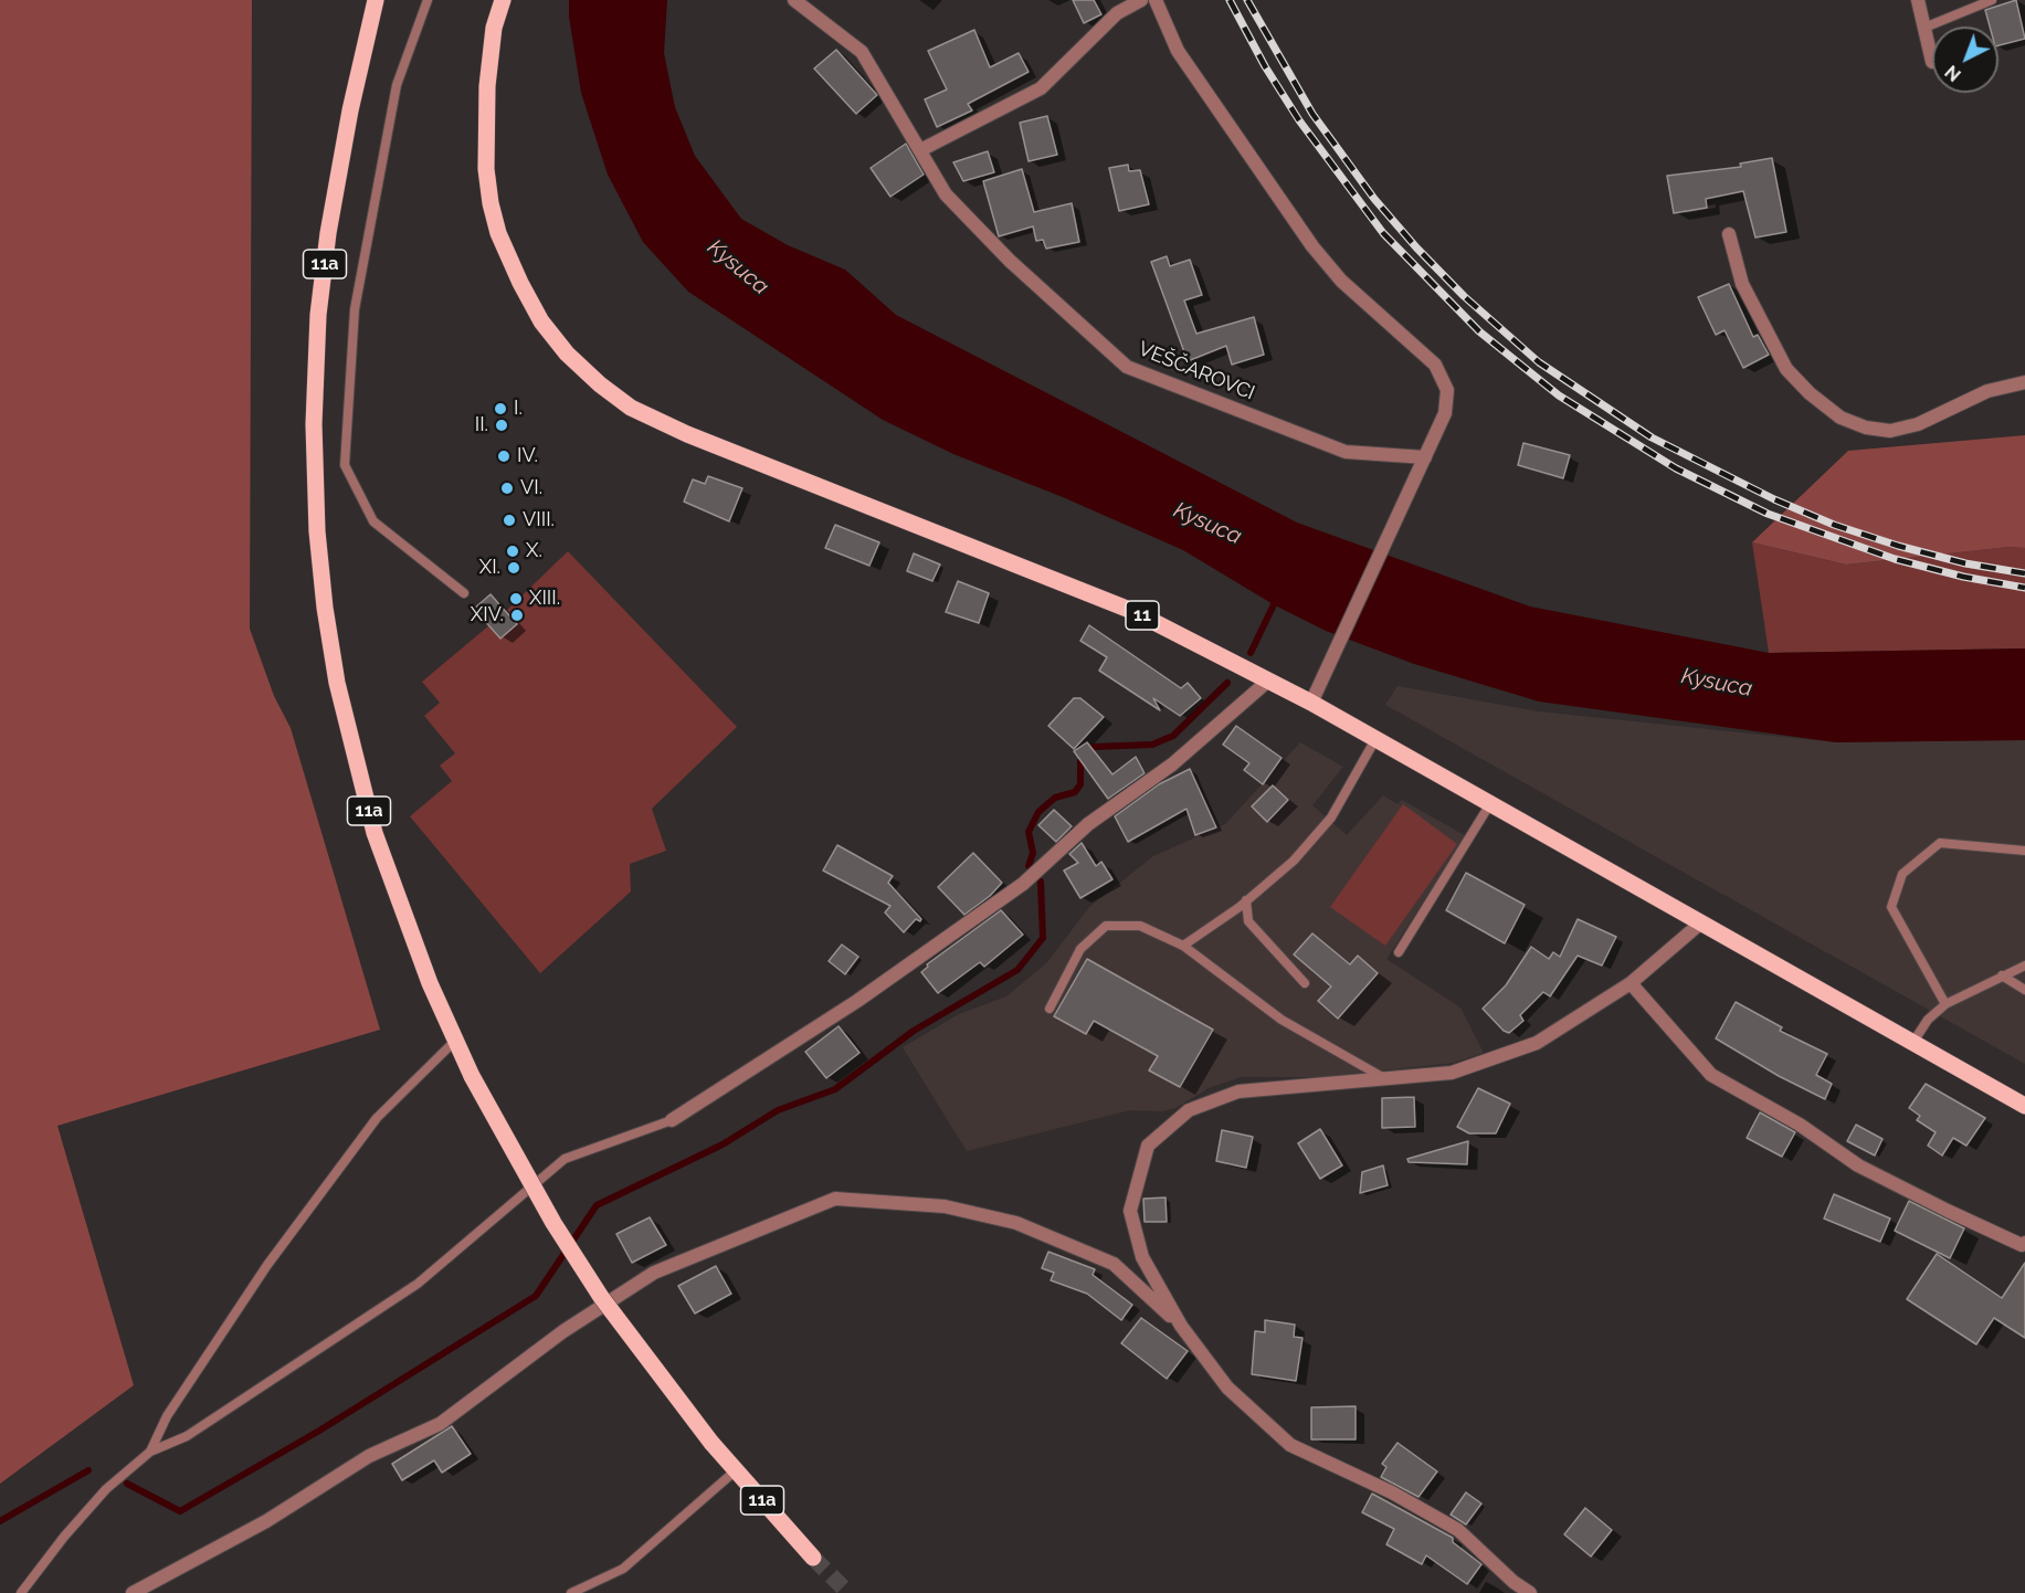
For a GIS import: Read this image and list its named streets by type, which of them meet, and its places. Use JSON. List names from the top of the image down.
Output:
{
  "streets": {
    "main road": ["11a", "11"],
    "street": ["VEŠČAROVCI"]
  },
  "water": ["Kysuca"],
  "places": [
    "I.",
    "II.",
    "IV.",
    "VI.",
    "VIII.",
    "X.",
    "XI.",
    "XIII.",
    "XIV."
  ],
  "north": "bottom left"
}
